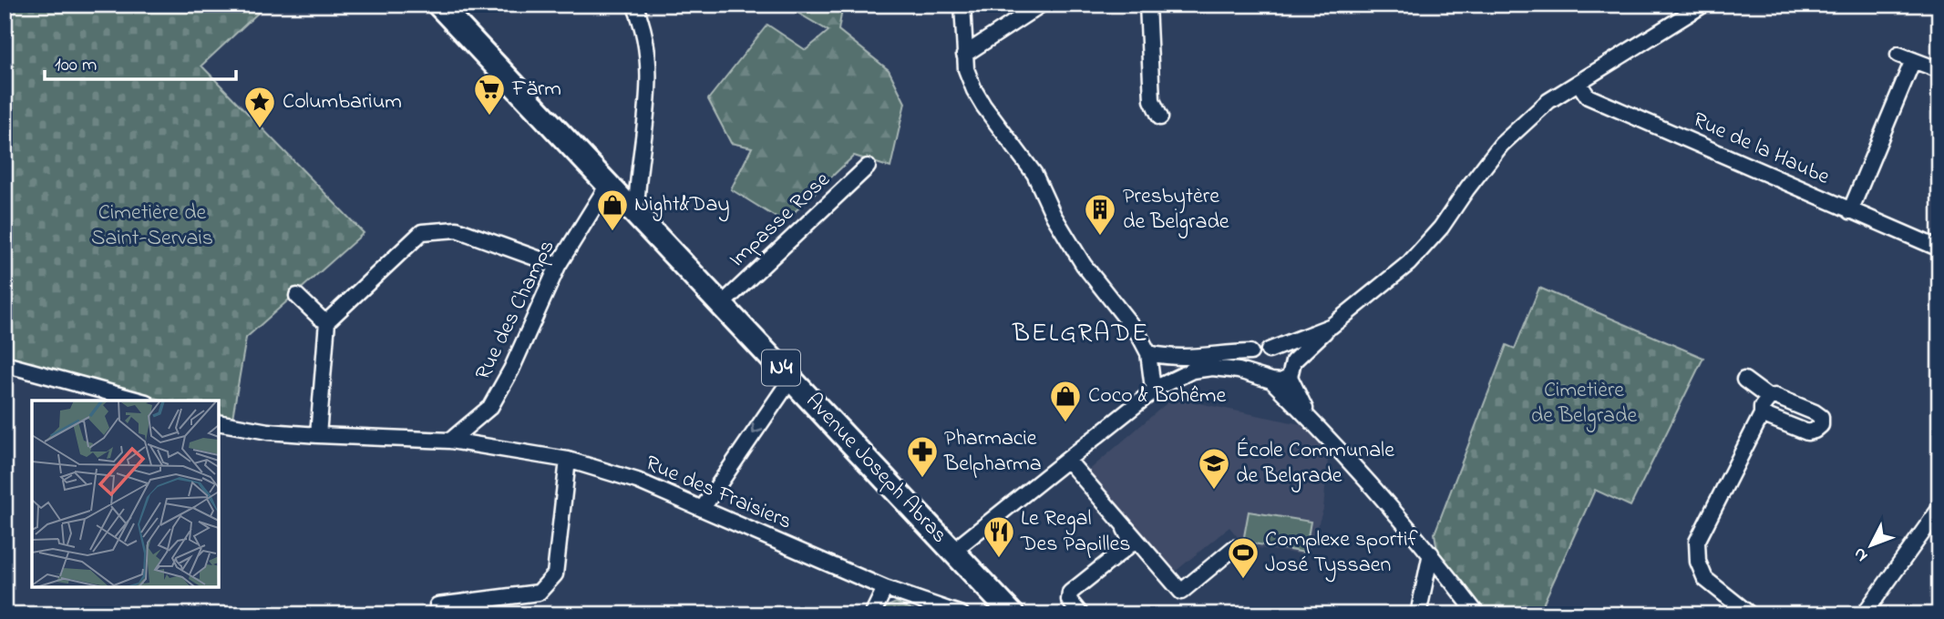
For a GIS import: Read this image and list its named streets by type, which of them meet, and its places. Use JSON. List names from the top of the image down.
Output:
{
  "streets": {
    "main road": ["N4", "Avenue Joseph Abras"],
    "street": [
      "Rue de la Haube",
      "Impasse Rose",
      "Rue des Champs",
      "Rue des Fraisiers"
    ]
  },
  "crossings": [
    ["Impasse Rose", "Avenue Joseph Abras"],
    ["Rue des Champs", "N4"],
    ["Rue des Champs", "Avenue Joseph Abras"],
    ["Rue des Champs", "Rue des Fraisiers"],
    ["N4", "Avenue Joseph Abras"]
  ],
  "districts": ["BELGRADE"],
  "parks": ["Cimetière de Saint-Servais", "Cimetière de Belgrade"],
  "places": {
    "supermarket": ["Färm"],
    "place": ["Columbarium"],
    "shop": ["Night&Day", "Coco & Bohême"],
    "building": ["Presbytère de Belgrade"],
    "pharmacy": ["Pharmacie Belpharma"],
    "school or university": ["École Communale de Belgrade"],
    "restaurant": ["Le Regal Des Papilles"],
    "sports": ["Complexe sportif José Tyssaen"]
  },
  "scale_bar": "100 m",
  "north": "bottom left"
}
